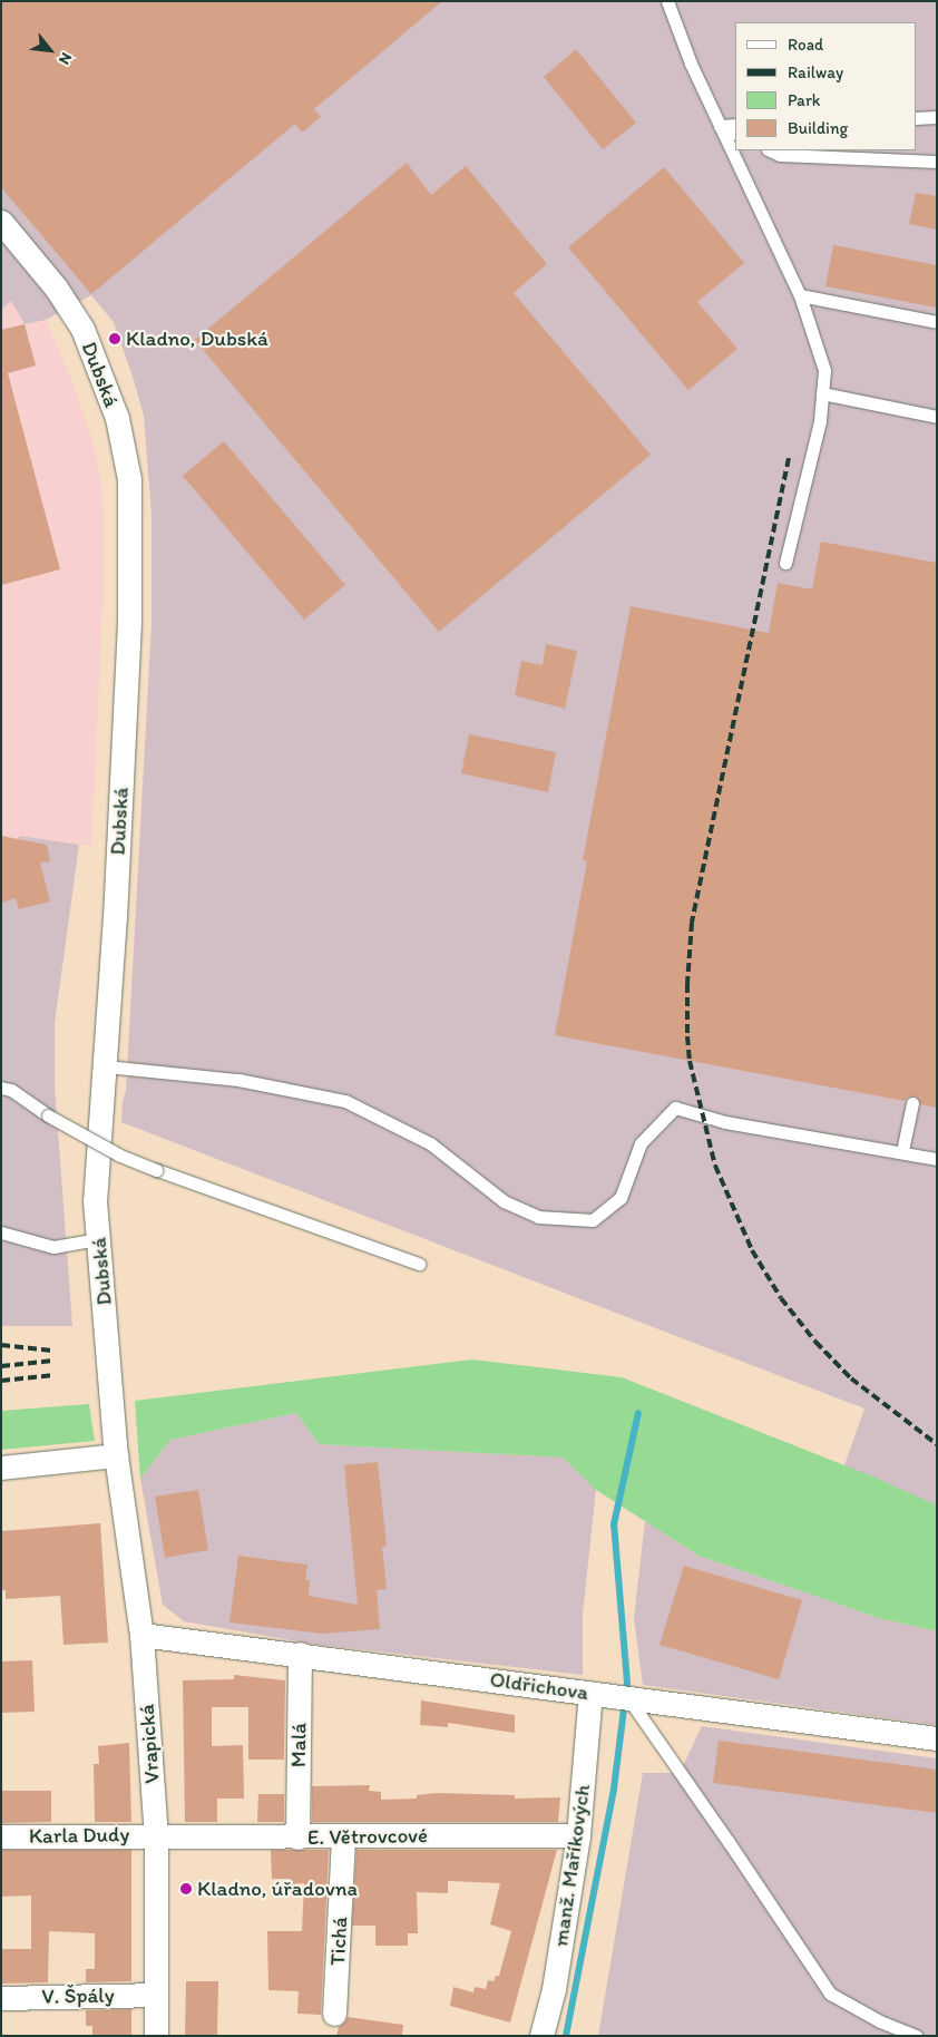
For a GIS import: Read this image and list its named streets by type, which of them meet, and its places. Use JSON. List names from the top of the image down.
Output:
{
  "streets": {
    "street": [
      "Dubská",
      "Oldřichova",
      "Vrapická",
      "Malá",
      "Karla Dudy",
      "E. Větrovcové",
      "manž. Maříkových",
      "Tichá",
      "V. Špály"
    ]
  },
  "crossings": [
    ["Dubská", "Vrapická"],
    ["Oldřichova", "Vrapická"],
    ["Oldřichova", "Malá"],
    ["Oldřichova", "manž. Maříkových"],
    ["Vrapická", "Karla Dudy"],
    ["Vrapická", "E. Větrovcové"],
    ["Vrapická", "V. Špály"],
    ["Malá", "E. Větrovcové"],
    ["Karla Dudy", "E. Větrovcové"],
    ["E. Větrovcové", "manž. Maříkových"],
    ["E. Větrovcové", "Tichá"]
  ],
  "places": ["Kladno, Dubská", "Kladno, úřadovna"],
  "legend": [
    "Road",
    "Railway",
    "Park",
    "Building"
  ],
  "north": "bottom right"
}
